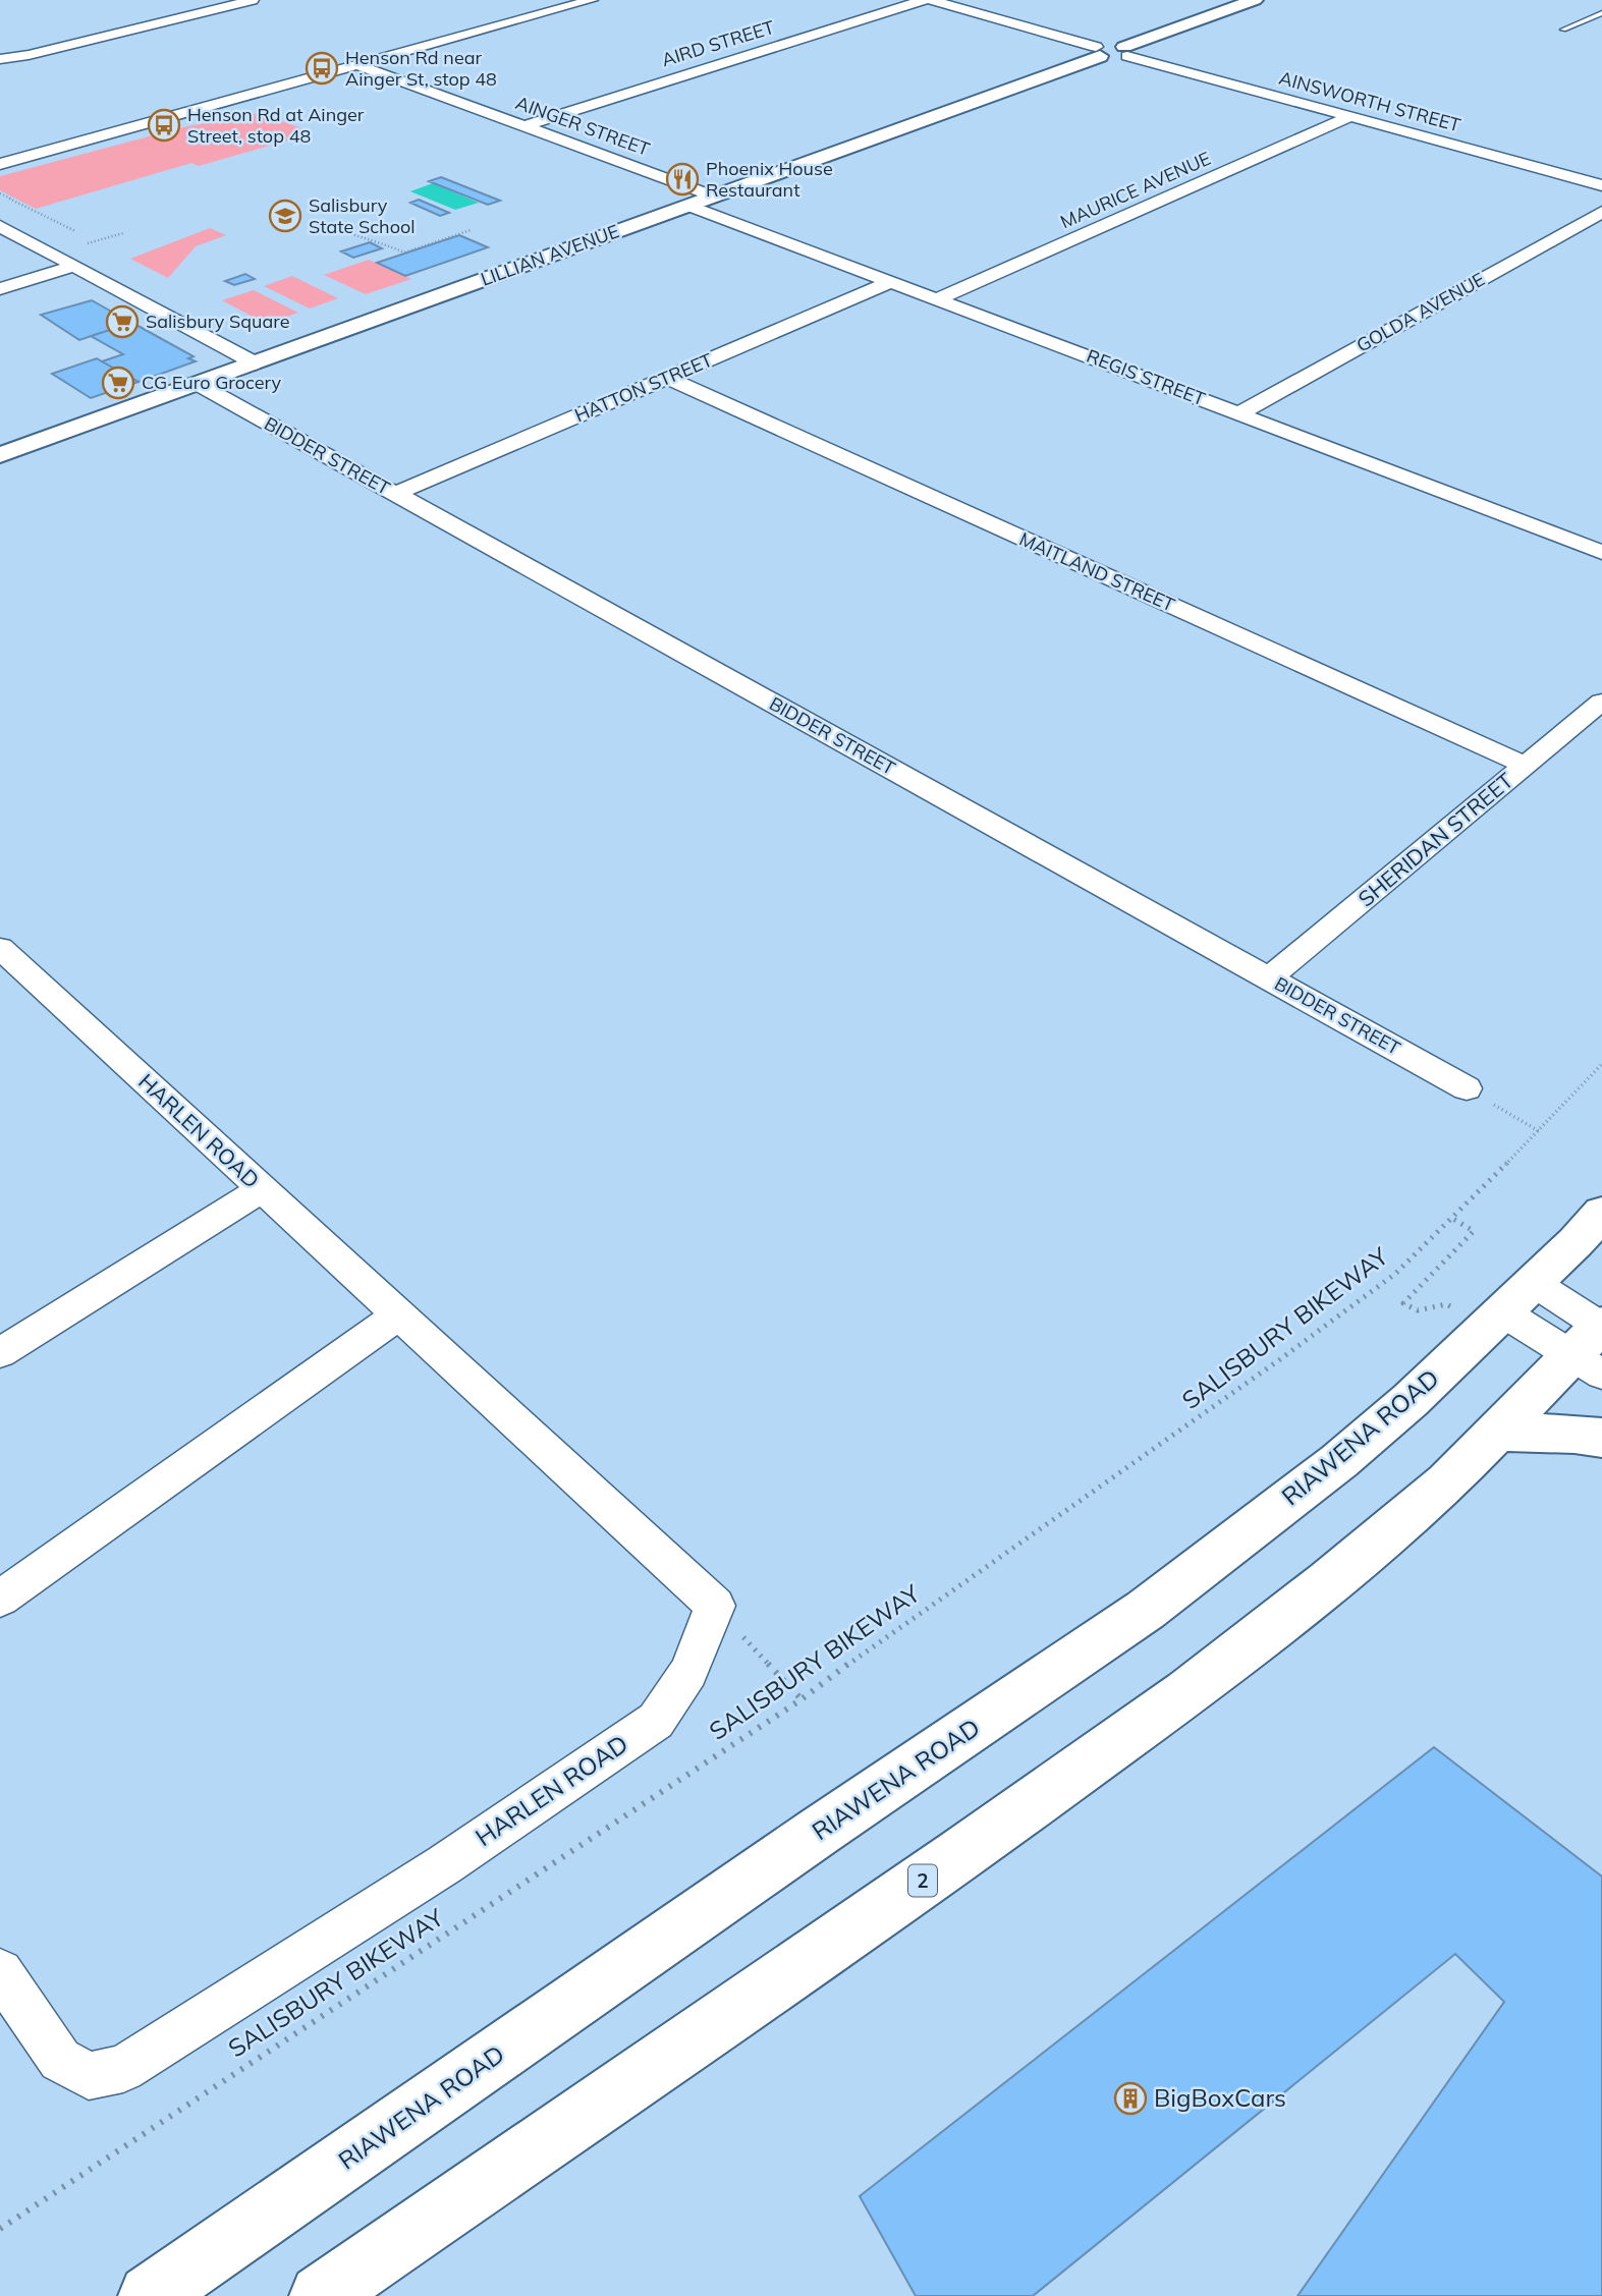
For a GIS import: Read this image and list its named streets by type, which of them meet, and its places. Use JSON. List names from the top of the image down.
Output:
{
  "streets": {
    "main road": ["LILLIAN AVENUE", "RIAWENA ROAD", "2"],
    "street": [
      "AIRD STREET",
      "AINSWORTH STREET",
      "AINGER STREET",
      "MAURICE AVENUE",
      "GOLDA AVENUE",
      "REGIS STREET",
      "HATTON STREET",
      "BIDDER STREET",
      "MAITLAND STREET",
      "SHERIDAN STREET",
      "HARLEN ROAD"
    ],
    "path": ["SALISBURY BIKEWAY"]
  },
  "crossings": [
    ["AIRD STREET", "AINGER STREET"],
    ["AINSWORTH STREET", "MAURICE AVENUE"],
    ["AINGER STREET", "LILLIAN AVENUE"],
    ["MAURICE AVENUE", "REGIS STREET"],
    ["LILLIAN AVENUE", "REGIS STREET"],
    ["LILLIAN AVENUE", "BIDDER STREET"],
    ["GOLDA AVENUE", "REGIS STREET"],
    ["REGIS STREET", "HATTON STREET"],
    ["HATTON STREET", "BIDDER STREET"],
    ["HATTON STREET", "MAITLAND STREET"],
    ["BIDDER STREET", "SHERIDAN STREET"],
    ["MAITLAND STREET", "SHERIDAN STREET"]
  ],
  "places": {
    "bus stop": ["Henson Rd near Ainger St, stop 48", "Henson Rd at Ainger Street, stop 48"],
    "restaurant": ["Phoenix House Restaurant"],
    "school or university": ["Salisbury State School"],
    "supermarket": ["Salisbury Square", "CG Euro Grocery"],
    "building": ["BigBoxCars"]
  }
}
